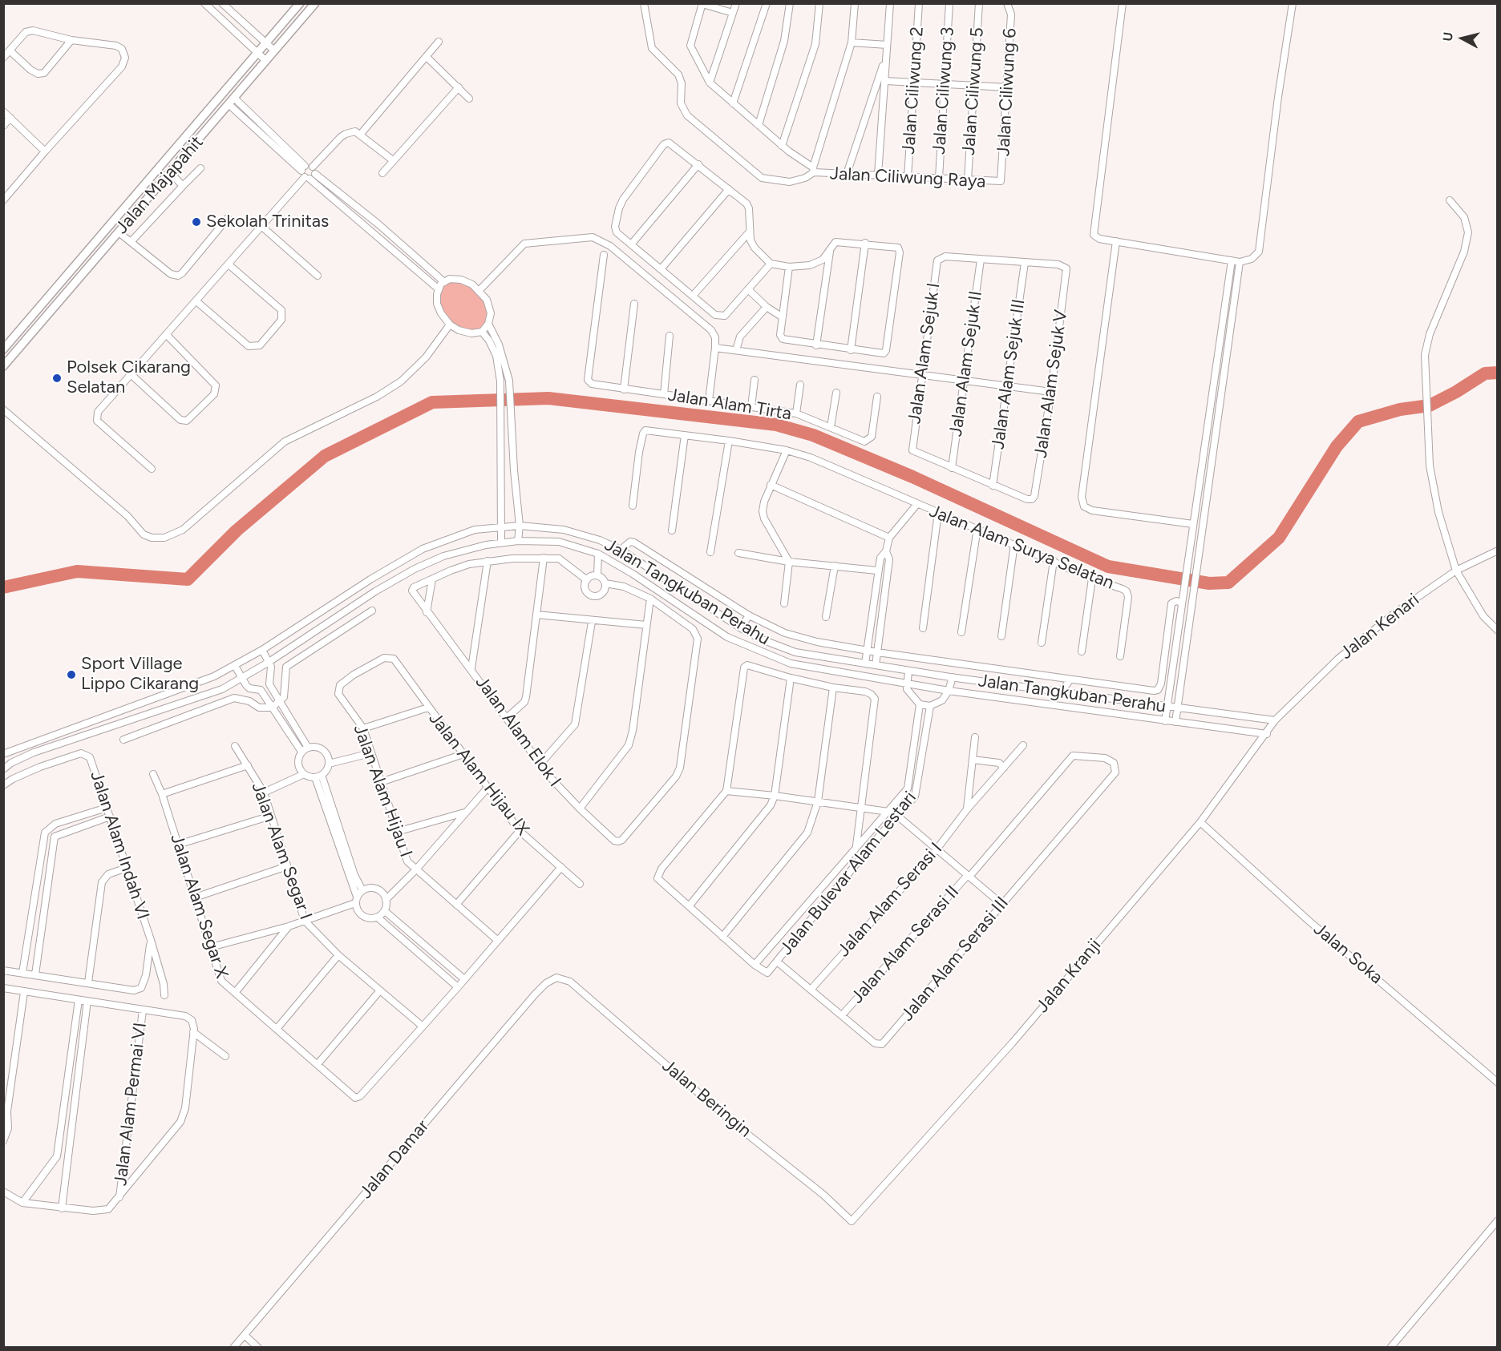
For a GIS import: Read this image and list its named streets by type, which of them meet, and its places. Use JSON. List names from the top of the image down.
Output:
{
  "streets": {
    "street": [
      "Jalan Ciliwung 2",
      "Jalan Ciliwung 3",
      "Jalan Ciliwung 5",
      "Jalan Ciliwung 6",
      "Jalan Ciliwung Raya",
      "Jalan Majapahit",
      "Jalan Alam Sejuk I",
      "Jalan Alam Sejuk II",
      "Jalan Alam Sejuk III",
      "Jalan Alam Sejuk V",
      "Jalan Alam Tirta",
      "Jalan Alam Surya Selatan",
      "Jalan Tangkuban Perahu",
      "Jalan Kenari",
      "Jalan Alam Elok I",
      "Jalan Alam Hijau IX",
      "Jalan Alam Hijau I",
      "Jalan Alam Indah VI",
      "Jalan Alam Segar I",
      "Jalan Bulevar Alam Lestari",
      "Jalan Alam Serasi I",
      "Jalan Alam Segar X",
      "Jalan Alam Serasi II",
      "Jalan Soka",
      "Jalan Alam Serasi III",
      "Jalan Kranji",
      "Jalan Beringin",
      "Jalan Alam Permai VI",
      "Jalan Damar"
    ]
  },
  "crossings": [
    ["Jalan Ciliwung 2", "Jalan Ciliwung Raya"],
    ["Jalan Ciliwung 3", "Jalan Ciliwung Raya"],
    ["Jalan Ciliwung 5", "Jalan Ciliwung Raya"],
    ["Jalan Ciliwung 6", "Jalan Ciliwung Raya"],
    ["Jalan Alam Sejuk I", "Jalan Alam Sejuk II"],
    ["Jalan Alam Sejuk III", "Jalan Alam Sejuk V"],
    ["Jalan Tangkuban Perahu", "Jalan Kenari"],
    ["Jalan Tangkuban Perahu", "Jalan Kranji"],
    ["Jalan Kenari", "Jalan Kranji"],
    ["Jalan Alam Hijau IX", "Jalan Alam Hijau I"],
    ["Jalan Alam Segar I", "Jalan Alam Segar X"],
    ["Jalan Bulevar Alam Lestari", "Jalan Alam Serasi III"],
    ["Jalan Alam Serasi I", "Jalan Alam Serasi III"],
    ["Jalan Alam Serasi II", "Jalan Alam Serasi III"],
    ["Jalan Soka", "Jalan Kranji"],
    ["Jalan Kranji", "Jalan Beringin"],
    ["Jalan Beringin", "Jalan Damar"]
  ],
  "places": ["Sekolah Trinitas", "Polsek Cikarang Selatan", "Sport Village Lippo Cikarang"],
  "north": "left"
}
